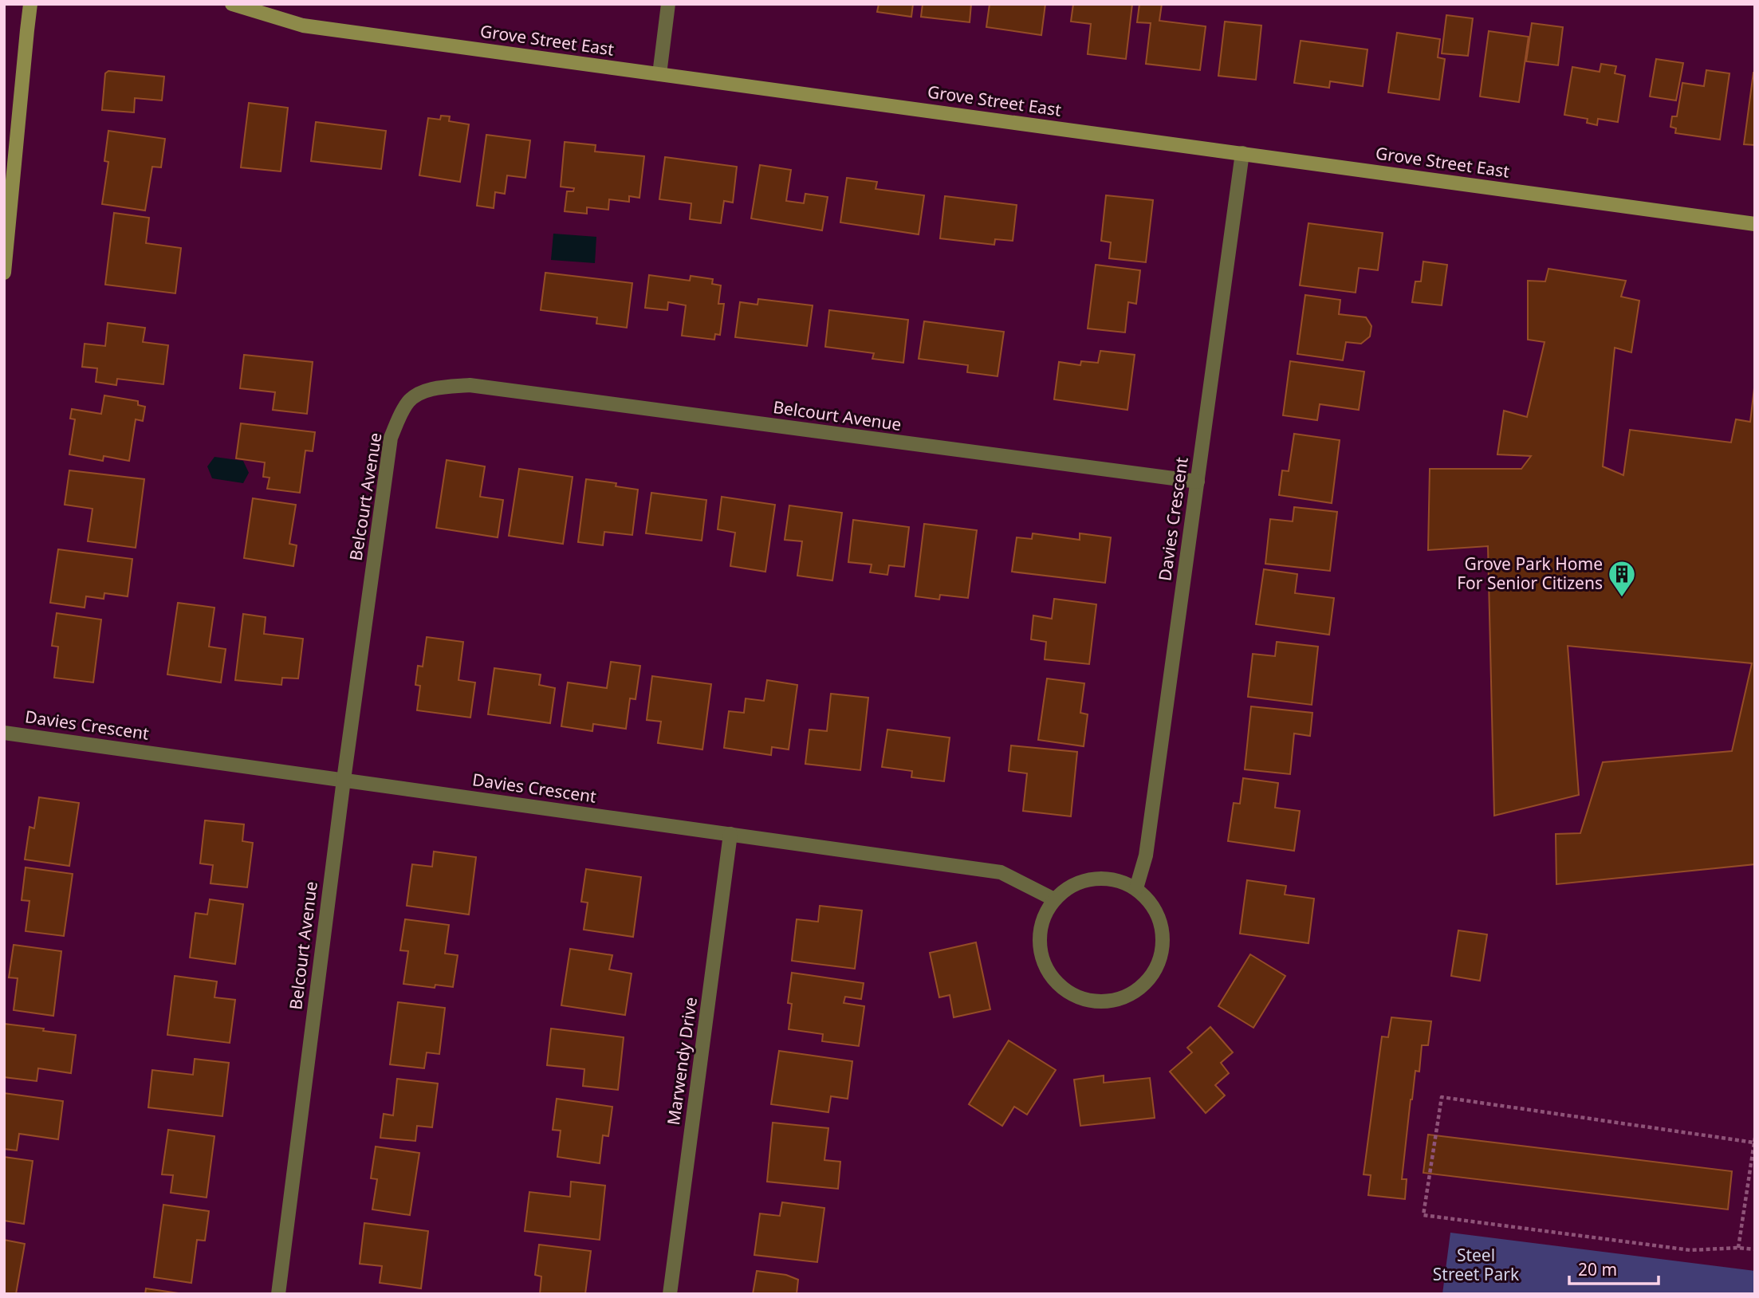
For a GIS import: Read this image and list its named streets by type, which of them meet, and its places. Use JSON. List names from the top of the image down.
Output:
{
  "streets": {
    "street": [
      "Grove Street East",
      "Belcourt Avenue",
      "Davies Crescent",
      "Marwendy Drive"
    ]
  },
  "crossings": [
    ["Grove Street East", "Davies Crescent"],
    ["Belcourt Avenue", "Davies Crescent"],
    ["Davies Crescent", "Marwendy Drive"]
  ],
  "parks": ["Steel Street Park"],
  "places": {
    "building": ["Grove Park Home For Senior Citizens"]
  },
  "scale_bar": "20 m"
}
